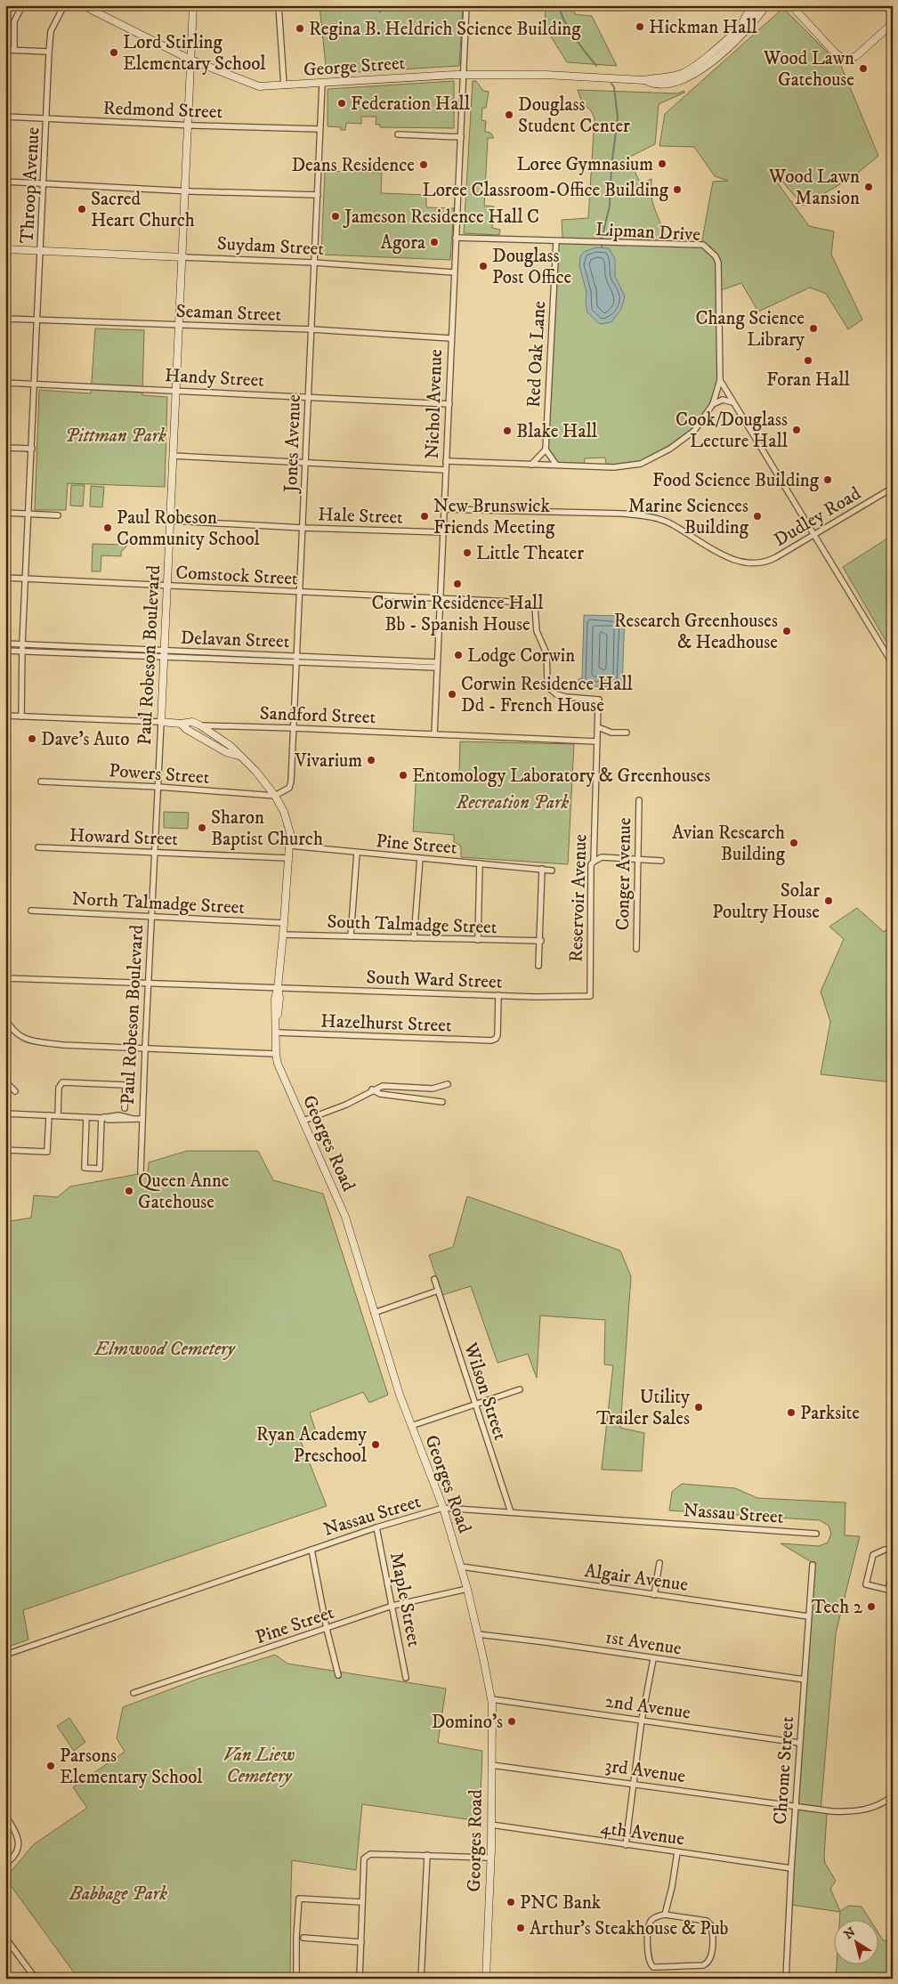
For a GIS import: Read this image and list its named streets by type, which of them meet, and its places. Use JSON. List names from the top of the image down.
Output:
{
  "streets": {
    "street": [
      "George Street",
      "Redmond Street",
      "Throop Avenue",
      "Lipman Drive",
      "Suydam Street",
      "Seaman Street",
      "Red Oak Lane",
      "Handy Street",
      "Nichol Avenue",
      "Jones Avenue",
      "Hale Street",
      "Dudley Road",
      "Comstock Street",
      "Delavan Street",
      "Paul Robeson Boulevard",
      "Sandford Street",
      "Powers Street",
      "Howard Street",
      "Pine Street",
      "Conger Avenue",
      "Reservoir Avenue",
      "North Talmadge Street",
      "South Talmadge Street",
      "South Ward Street",
      "Hazelhurst Street",
      "Georges Road",
      "Wilson Street",
      "Nassau Street",
      "Algair Avenue",
      "Maple Street",
      "1st Avenue",
      "2nd Avenue",
      "3rd Avenue",
      "Chrome Street",
      "4th Avenue"
    ]
  },
  "crossings": [
    ["George Street", "Nichol Avenue"],
    ["George Street", "Jones Avenue"],
    ["George Street", "Paul Robeson Boulevard"],
    ["Redmond Street", "Throop Avenue"],
    ["Redmond Street", "Jones Avenue"],
    ["Redmond Street", "Paul Robeson Boulevard"],
    ["Throop Avenue", "Suydam Street"],
    ["Throop Avenue", "Seaman Street"],
    ["Throop Avenue", "Handy Street"],
    ["Throop Avenue", "Comstock Street"],
    ["Throop Avenue", "Delavan Street"],
    ["Lipman Drive", "Red Oak Lane"],
    ["Lipman Drive", "Nichol Avenue"],
    ["Suydam Street", "Nichol Avenue"],
    ["Suydam Street", "Jones Avenue"],
    ["Suydam Street", "Paul Robeson Boulevard"],
    ["Seaman Street", "Nichol Avenue"],
    ["Seaman Street", "Jones Avenue"],
    ["Seaman Street", "Paul Robeson Boulevard"],
    ["Handy Street", "Nichol Avenue"],
    ["Handy Street", "Jones Avenue"],
    ["Handy Street", "Paul Robeson Boulevard"],
    ["Nichol Avenue", "Hale Street"],
    ["Nichol Avenue", "Dudley Road"],
    ["Nichol Avenue", "Comstock Street"],
    ["Nichol Avenue", "Delavan Street"],
    ["Nichol Avenue", "Sandford Street"],
    ["Jones Avenue", "Hale Street"],
    ["Jones Avenue", "Comstock Street"],
    ["Jones Avenue", "Delavan Street"],
    ["Jones Avenue", "Sandford Street"],
    ["Jones Avenue", "Powers Street"],
    ["Jones Avenue", "Georges Road"],
    ["Hale Street", "Paul Robeson Boulevard"],
    ["Comstock Street", "Paul Robeson Boulevard"],
    ["Comstock Street", "Reservoir Avenue"],
    ["Delavan Street", "Paul Robeson Boulevard"],
    ["Paul Robeson Boulevard", "Powers Street"],
    ["Paul Robeson Boulevard", "Howard Street"],
    ["Paul Robeson Boulevard", "North Talmadge Street"],
    ["Paul Robeson Boulevard", "South Ward Street"],
    ["Paul Robeson Boulevard", "Georges Road"],
    ["Sandford Street", "Reservoir Avenue"],
    ["Sandford Street", "Georges Road"],
    ["Powers Street", "Georges Road"],
    ["Howard Street", "Georges Road"],
    ["Pine Street", "Georges Road"],
    ["Pine Street", "Maple Street"],
    ["Reservoir Avenue", "South Ward Street"],
    ["North Talmadge Street", "Georges Road"],
    ["South Talmadge Street", "Georges Road"],
    ["South Ward Street", "Hazelhurst Street"],
    ["South Ward Street", "Georges Road"],
    ["Hazelhurst Street", "Georges Road"],
    ["Georges Road", "Nassau Street"],
    ["Georges Road", "Algair Avenue"],
    ["Georges Road", "1st Avenue"],
    ["Georges Road", "2nd Avenue"],
    ["Georges Road", "3rd Avenue"],
    ["Georges Road", "4th Avenue"],
    ["Wilson Street", "Nassau Street"],
    ["Nassau Street", "Maple Street"],
    ["Algair Avenue", "Chrome Street"],
    ["1st Avenue", "Chrome Street"],
    ["2nd Avenue", "Chrome Street"],
    ["3rd Avenue", "Chrome Street"],
    ["Chrome Street", "4th Avenue"]
  ],
  "parks": [
    "Pittman Park",
    "Recreation Park",
    "Elmwood Cemetery",
    "Van Liew Cemetery",
    "Babbage Park"
  ],
  "places": [
    "Hickman Hall",
    "Regina B. Heldrich Science Building",
    "Lord Stirling Elementary School",
    "Wood Lawn Gatehouse",
    "Federation Hall",
    "Douglass Student Center",
    "Loree Gymnasium",
    "Deans Residence",
    "Wood Lawn Mansion",
    "Loree Classroom-Office Building",
    "Sacred Heart Church",
    "Jameson Residence Hall C",
    "Agora",
    "Douglass Post Office",
    "Chang Science Library",
    "Foran Hall",
    "Cook/Douglass Lecture Hall",
    "Blake Hall",
    "Food Science Building",
    "New Brunswick Friends Meeting",
    "Marine Sciences Building",
    "Paul Robeson Community School",
    "Little Theater",
    "Corwin Residence Hall Bb - Spanish House",
    "Research Greenhouses & Headhouse",
    "Lodge Corwin",
    "Corwin Residence Hall Dd - French House",
    "Dave's Auto",
    "Vivarium",
    "Entomology Laboratory & Greenhouses",
    "Sharon Baptist Church",
    "Avian Research Building",
    "Solar Poultry House",
    "Queen Anne Gatehouse",
    "Utility Trailer Sales",
    "Parksite",
    "Ryan Academy Preschool",
    "Tech 2",
    "Domino's",
    "Parsons Elementary School",
    "PNC Bank",
    "Arthur's Steakhouse & Pub"
  ],
  "north": "top left"
}
